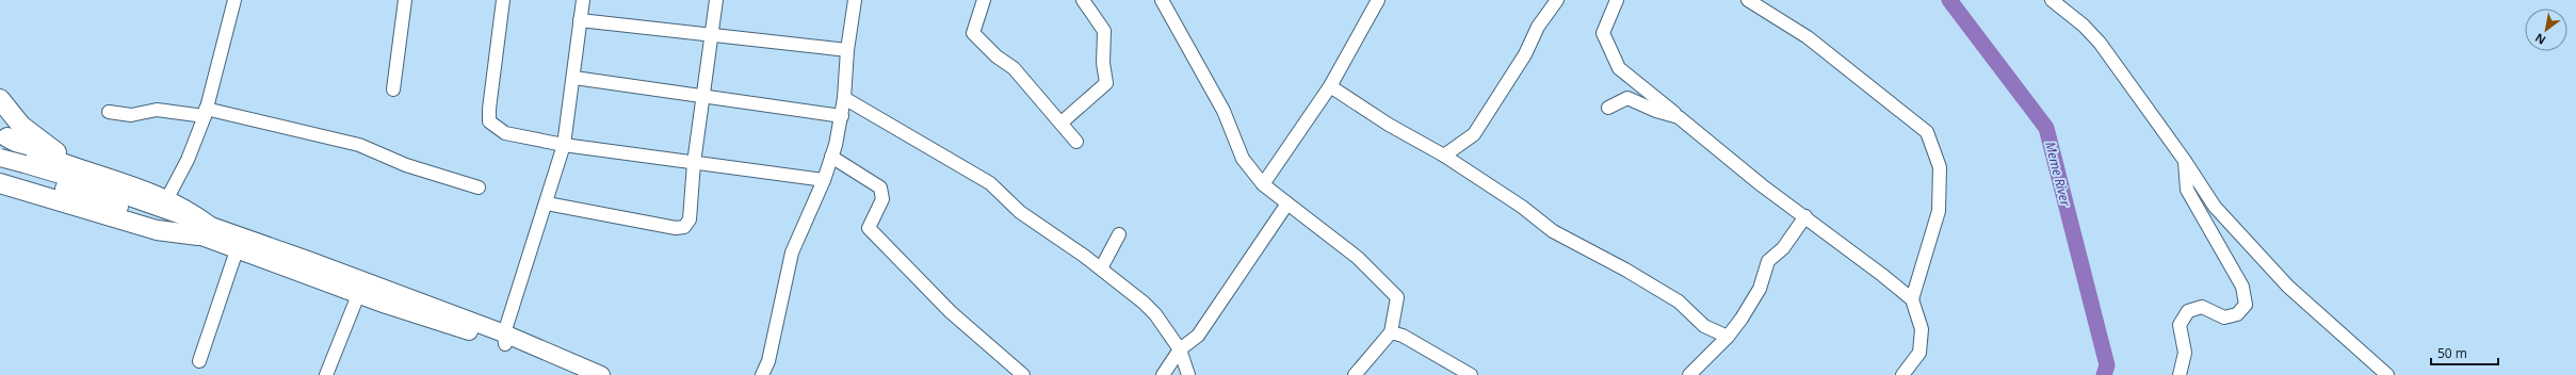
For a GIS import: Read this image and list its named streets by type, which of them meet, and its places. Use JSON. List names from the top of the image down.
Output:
{
  "water": ["Meme River"],
  "scale_bar": "50 m",
  "north": "bottom left"
}
